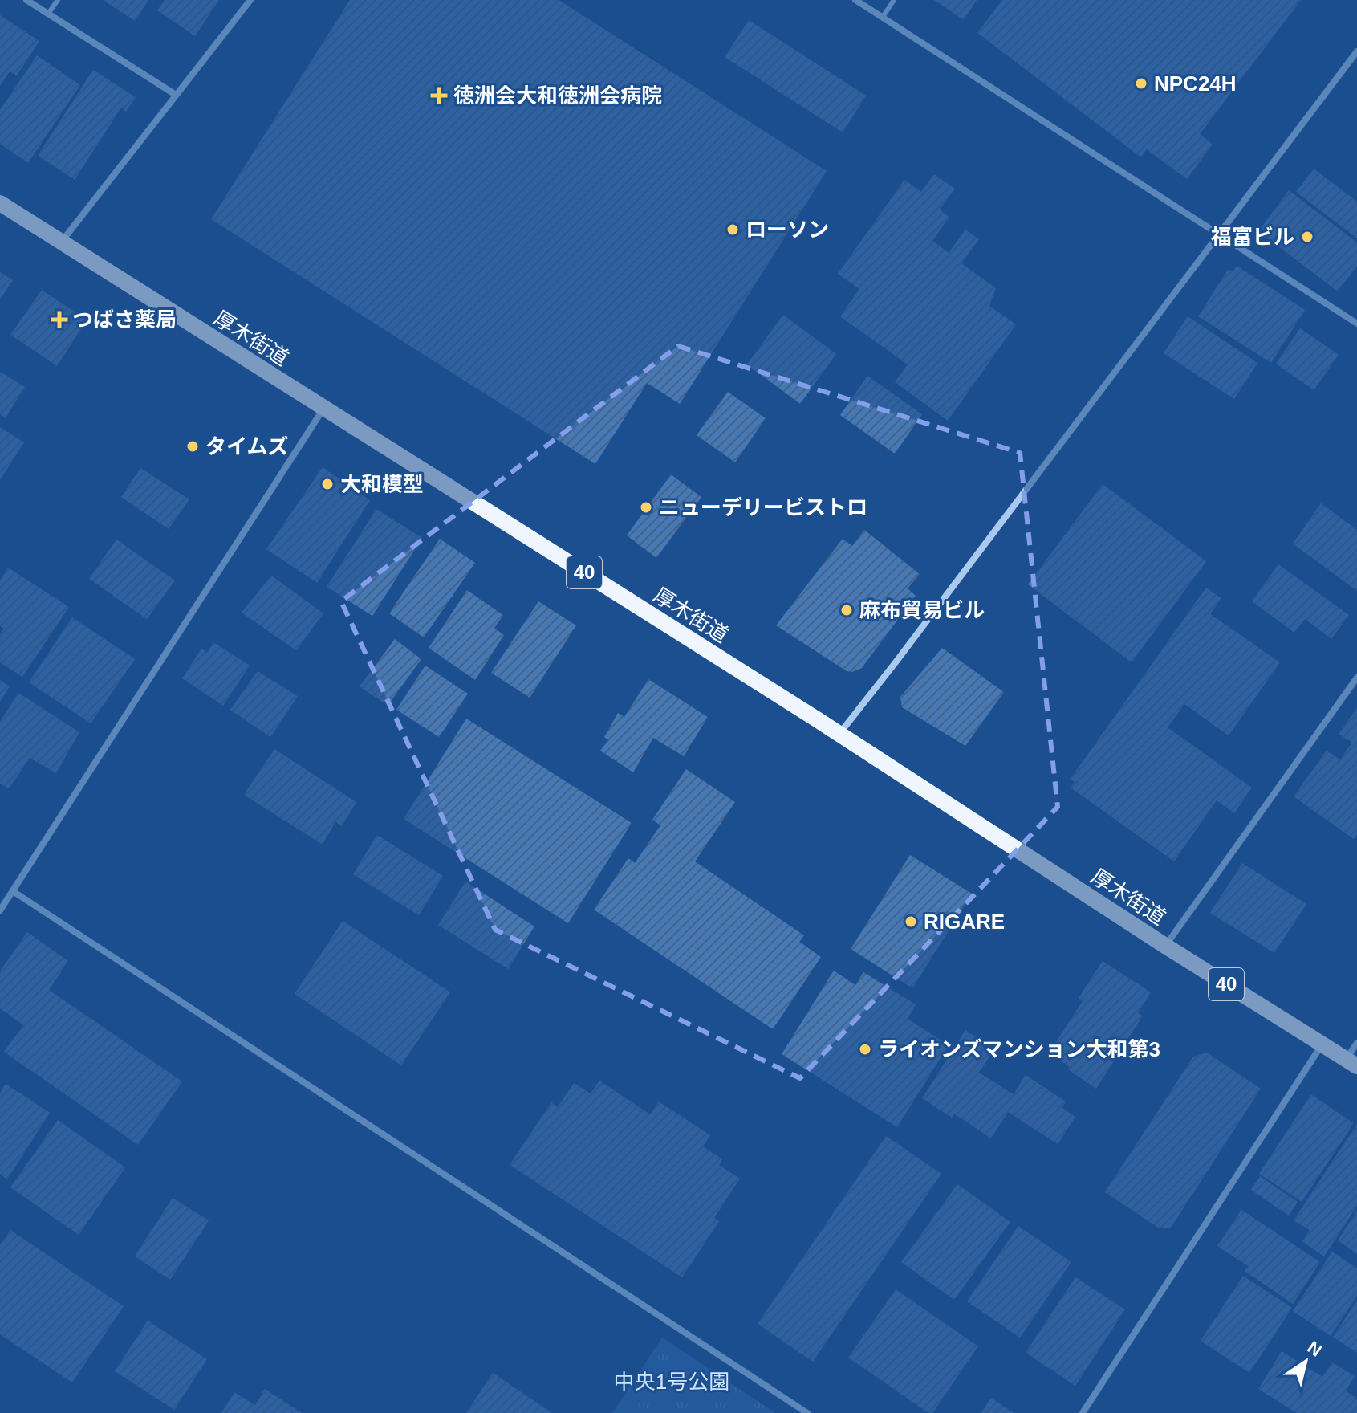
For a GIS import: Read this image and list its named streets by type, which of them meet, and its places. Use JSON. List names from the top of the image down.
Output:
{
  "streets": {
    "main road": ["厚木街道", "40"]
  },
  "parks": ["中央1号公園"],
  "places": {
    "other": [
      "NPC24H",
      "ローソン",
      "福富ビル",
      "タイムズ",
      "大和模型",
      "ニューデリービストロ",
      "麻布貿易ビル",
      "RIGARE",
      "ライオンズマンション大和第3"
    ],
    "health": ["徳洲会大和徳洲会病院", "つばさ薬局"]
  },
  "north": "top right"
}
